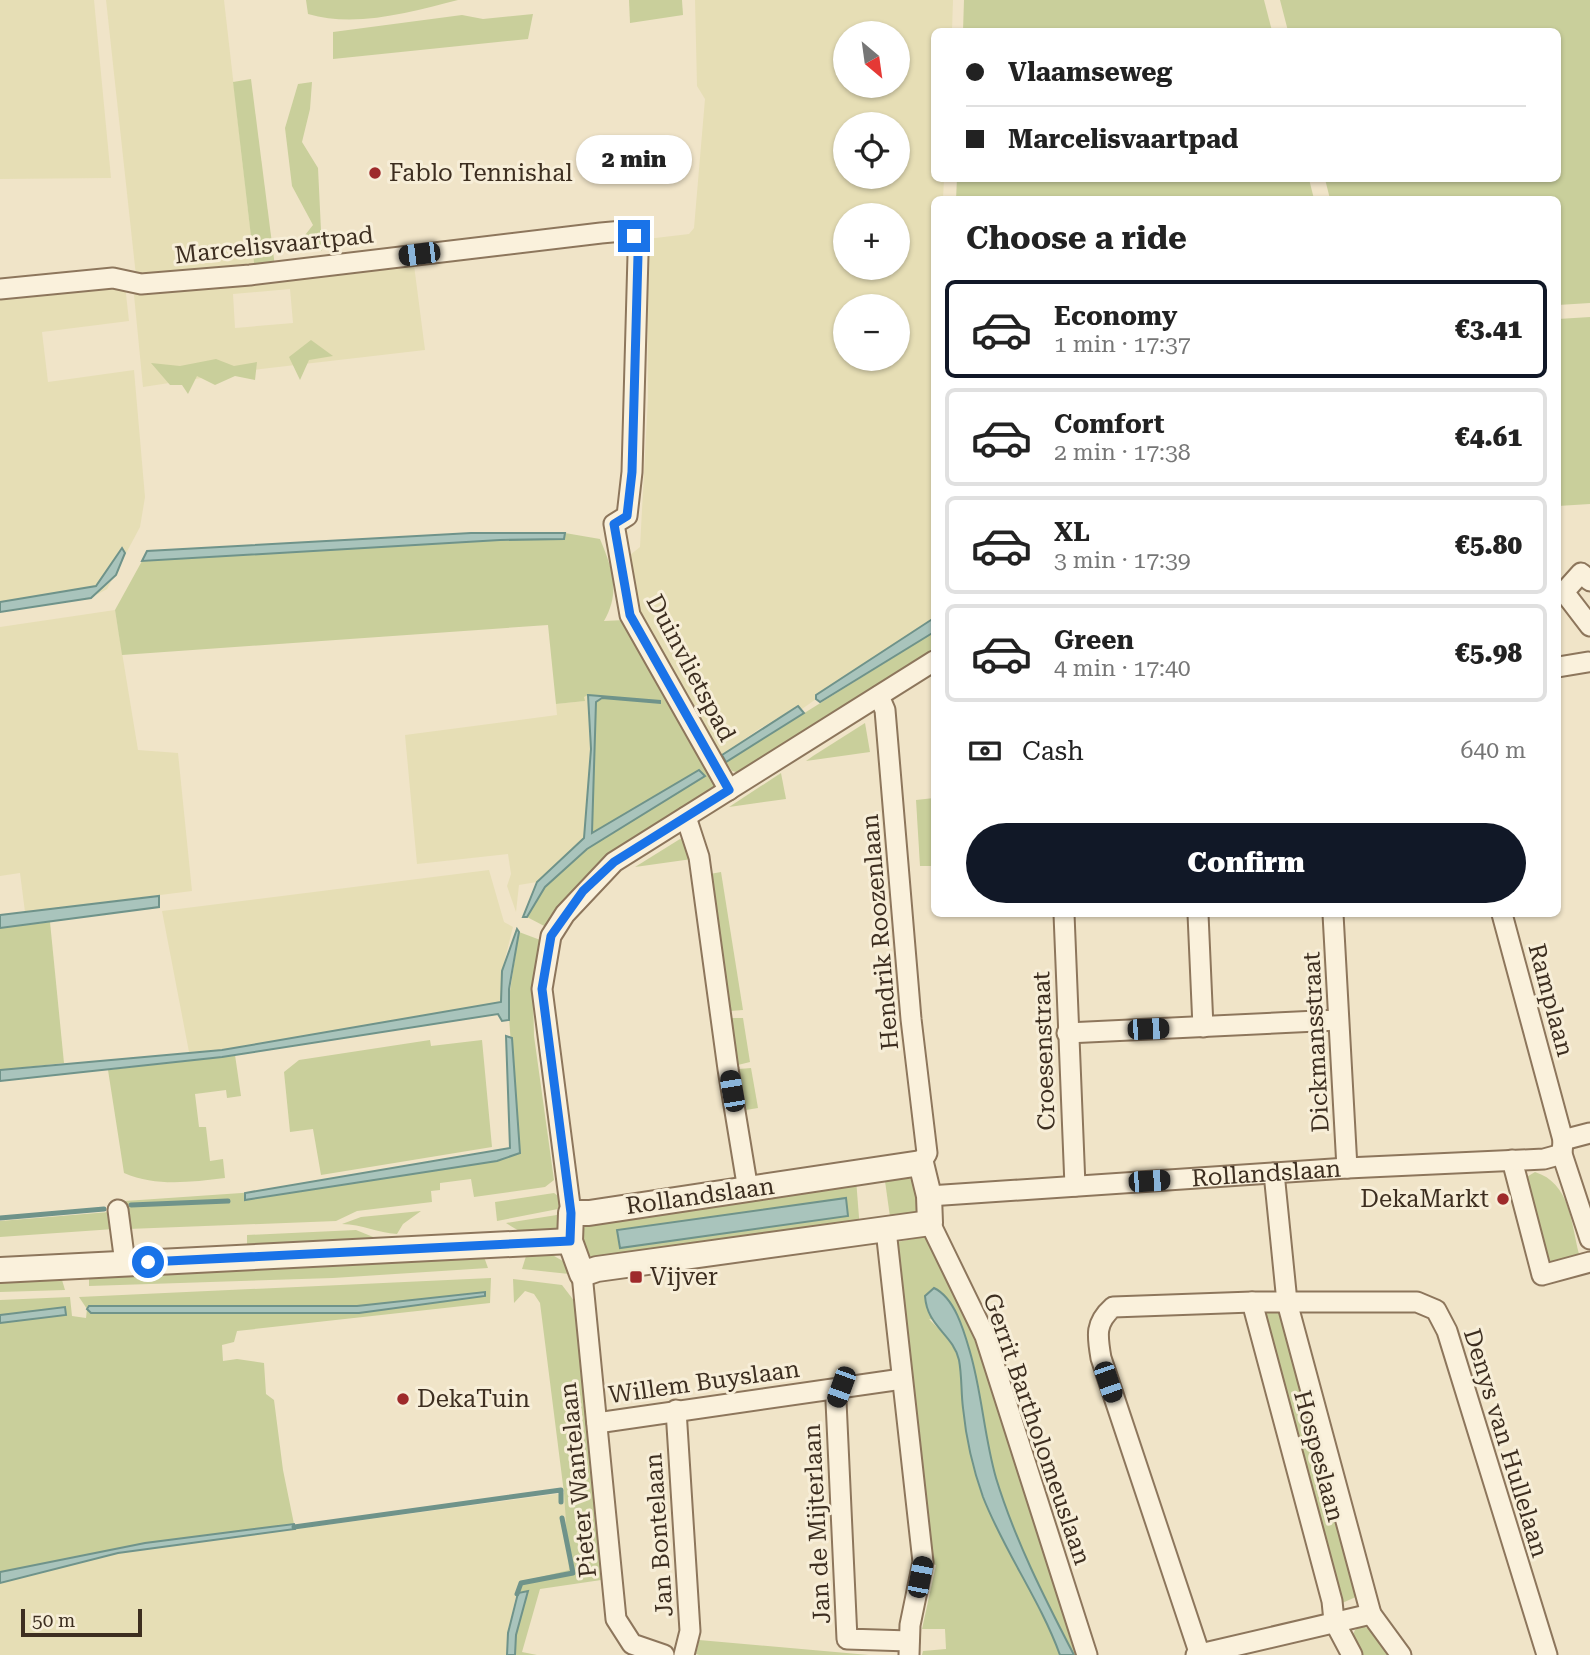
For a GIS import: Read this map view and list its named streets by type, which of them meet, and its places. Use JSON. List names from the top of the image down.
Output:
{
  "streets": {
    "street": [
      "Marcelisvaartpad",
      "Duinvlietspad",
      "Hendrik Roozenlaan",
      "Ramplaan",
      "Dickmansstraat",
      "Croesenstraat",
      "Rollandslaan",
      "Willem Buyslaan",
      "Gerrit Bartholomeuslaan",
      "Denys van Hullelaan",
      "Hospeslaan",
      "Pieter Wantelaan",
      "Jan de Mijterlaan",
      "Jan Bontelaan"
    ]
  },
  "crossings": [
    ["Marcelisvaartpad", "Duinvlietspad"],
    ["Hendrik Roozenlaan", "Rollandslaan"],
    ["Ramplaan", "Rollandslaan"],
    ["Dickmansstraat", "Rollandslaan"],
    ["Croesenstraat", "Rollandslaan"],
    ["Rollandslaan", "Hospeslaan"],
    ["Willem Buyslaan", "Pieter Wantelaan"],
    ["Willem Buyslaan", "Jan de Mijterlaan"],
    ["Willem Buyslaan", "Jan Bontelaan"],
    ["Denys van Hullelaan", "Hospeslaan"]
  ],
  "places": {
    "other": ["Fablo Tennishal", "DekaMarkt", "DekaTuin"],
    "transit": ["Vijver"]
  },
  "scale_bar": "50 m",
  "north": "bottom right",
  "page": {
    "map_buttons": ["+", "−"],
    "banner": ["Vlaamseweg", "Marcelisvaartpad"],
    "bubble": "2 min",
    "heading": "Choose a ride",
    "list": [
      {
        "name": "Economy",
        "note": "1 min · 17:37",
        "value": "€3.41"
      },
      {
        "name": "Comfort",
        "note": "2 min · 17:38",
        "value": "€4.61"
      },
      {
        "name": "XL",
        "note": "3 min · 17:39",
        "value": "€5.80"
      },
      {
        "name": "Green",
        "note": "4 min · 17:40",
        "value": "€5.98"
      }
    ],
    "pay": ["Cash", "640 m"],
    "buttons": "Confirm",
    "scale": "50 m"
  }
}
